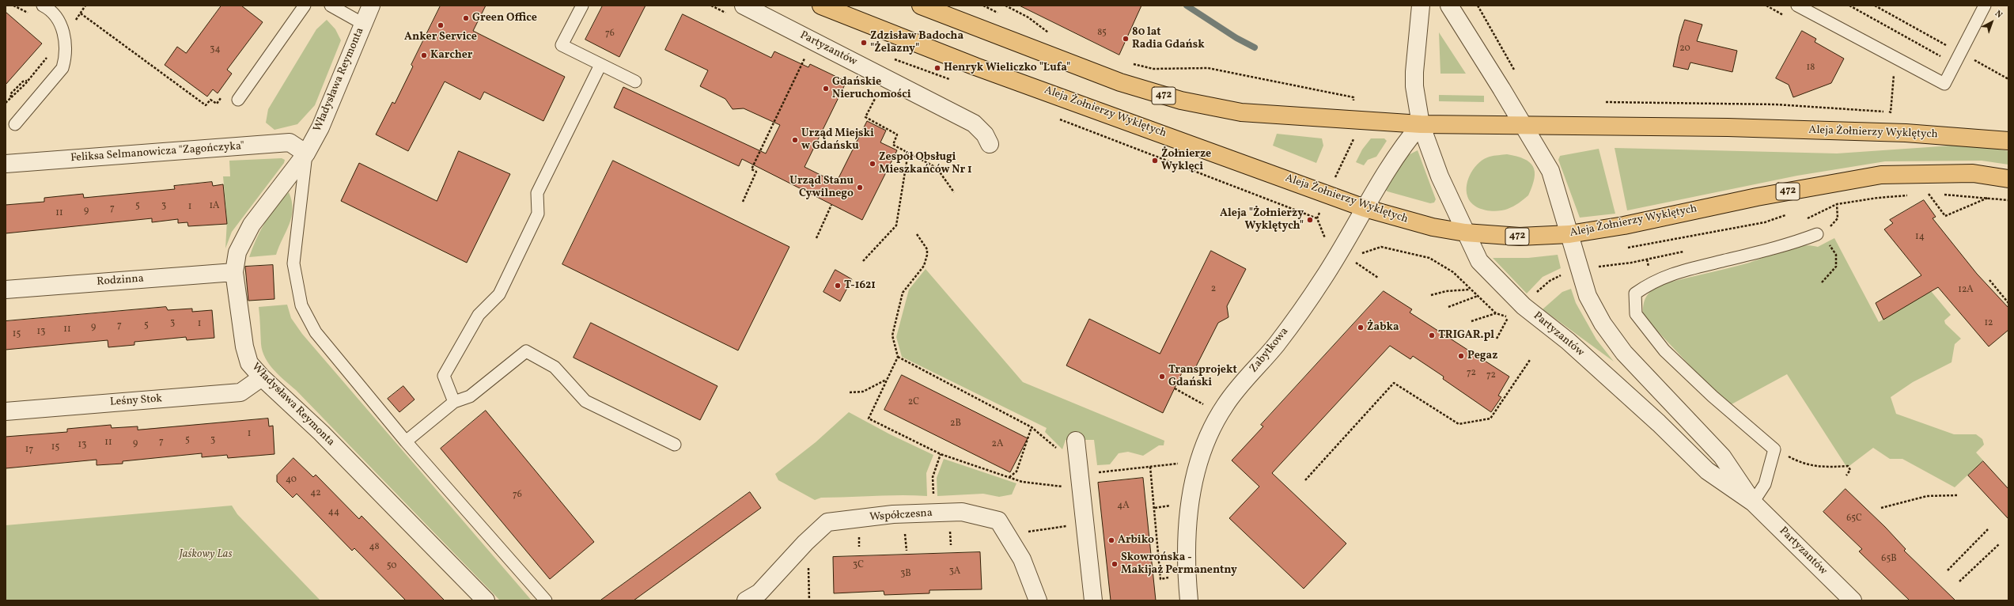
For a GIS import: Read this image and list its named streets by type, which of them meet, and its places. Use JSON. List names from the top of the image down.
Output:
{
  "streets": {
    "main road": ["472", "Aleja Żołnierzy Wyklętych"],
    "street": [
      "Partyzantów",
      "Władysława Reymonta",
      "Feliksa Selmanowicza \"Zagończyka\"",
      "Rodzinna",
      "Zabytkowa",
      "Leśny Stok",
      "Współczesna"
    ]
  },
  "crossings": [
    ["Partyzantów", "Aleja Żołnierzy Wyklętych"],
    ["Partyzantów", "Zabytkowa"],
    ["Władysława Reymonta", "Feliksa Selmanowicza \"Zagończyka\""],
    ["Władysława Reymonta", "Rodzinna"],
    ["Władysława Reymonta", "Leśny Stok"],
    ["Aleja Żołnierzy Wyklętych", "Zabytkowa"]
  ],
  "parks": ["Jaśkowy Las"],
  "places": [
    "Green Office",
    "Anker Service",
    "80 lat Radia Gdańsk",
    "Zdzisław Badocha \"Żelazny\"",
    "Karcher",
    "Henryk Wieliczko \"Lufa\"",
    "Gdańskie Nieruchomości",
    "Urząd Miejski w Gdańsku",
    "Żołnierze Wyklęci",
    "Zespół Obsługi Mieszkańców Nr 1",
    "Urząd Stanu Cywilnego",
    "Aleja \"Żołnierzy Wyklętych\"",
    "T-1621",
    "Żabka",
    "TRIGAR.pl",
    "Pegaz",
    "Transprojekt Gdański",
    "Arbiko",
    "Skowrońska - Makijaż Permanentny"
  ],
  "house_numbers": [
    "85",
    "76",
    "20",
    "34",
    "18",
    "5",
    "3",
    "1A",
    "1",
    "7",
    "9",
    "11",
    "14",
    "2",
    "12A",
    "3",
    "12",
    "1",
    "7",
    "5",
    "9",
    "11",
    "13",
    "15",
    "72",
    "72",
    "2C",
    "2B",
    "1",
    "5",
    "3",
    "7",
    "11",
    "9",
    "2A",
    "13",
    "15",
    "17",
    "40",
    "42",
    "76",
    "4A",
    "44",
    "65C",
    "48",
    "65B",
    "3C",
    "50",
    "3A",
    "3B"
  ],
  "north": "top right"
}
